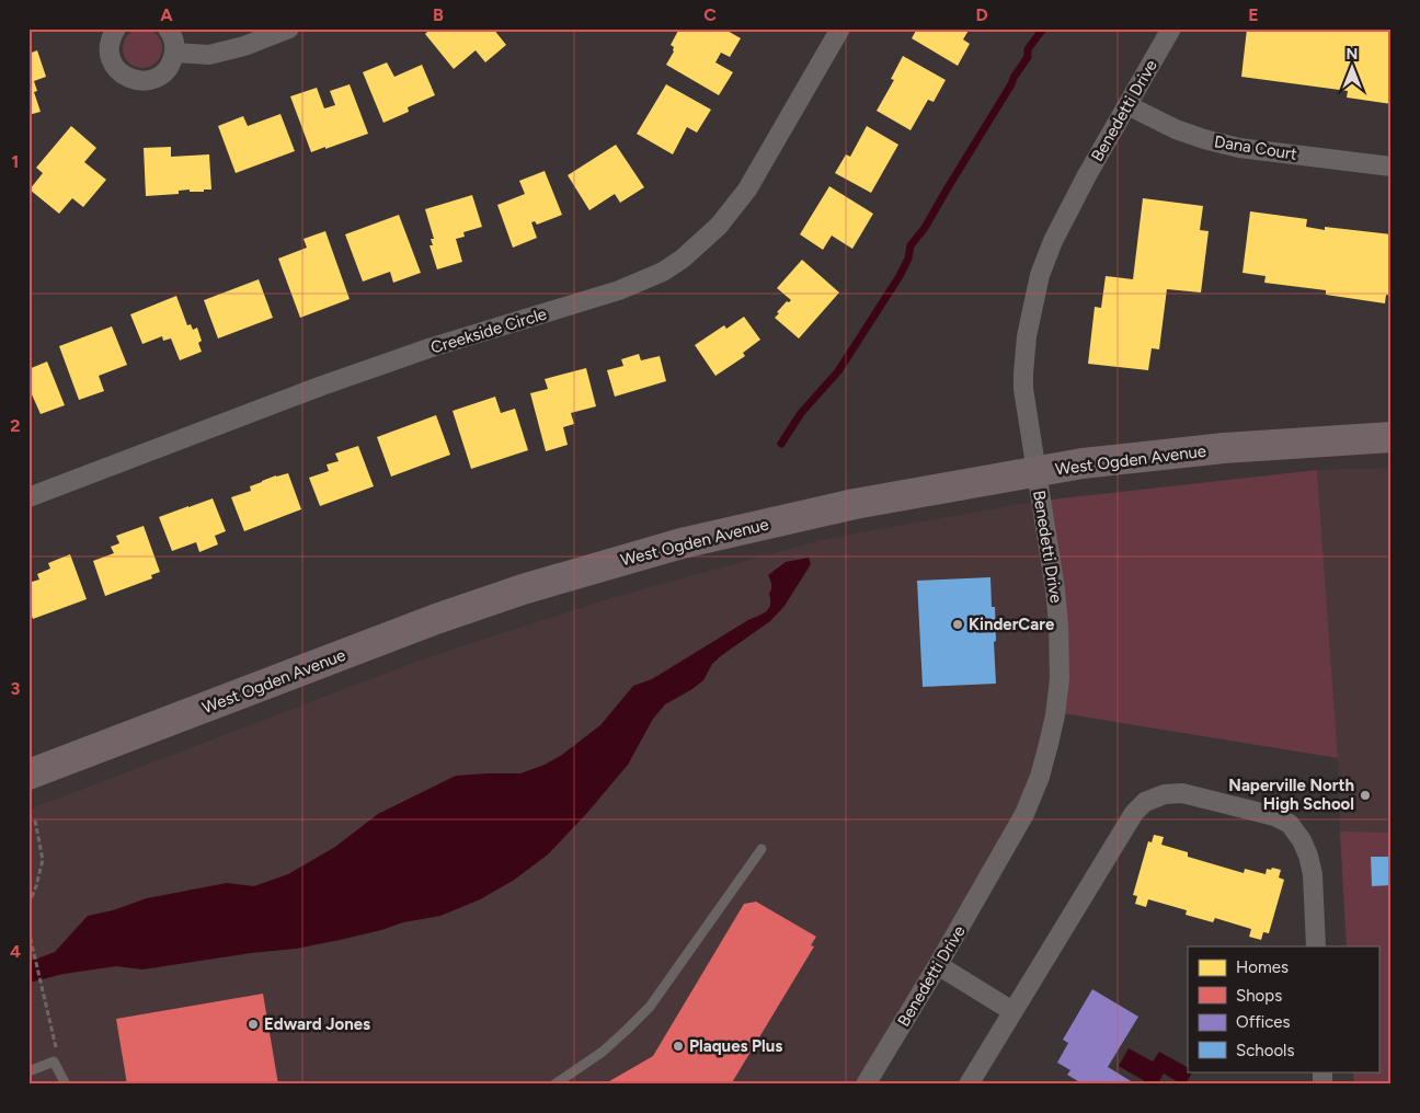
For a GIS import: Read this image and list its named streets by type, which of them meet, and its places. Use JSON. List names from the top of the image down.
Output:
{
  "streets": {
    "main road": ["West Ogden Avenue"],
    "street": ["Benedetti Drive", "Dana Court", "Creekside Circle"]
  },
  "crossings": [
    ["Benedetti Drive", "Dana Court"],
    ["Benedetti Drive", "West Ogden Avenue"]
  ],
  "places": [
    "KinderCare",
    "Naperville North High School",
    "Edward Jones",
    "Plaques Plus"
  ],
  "legend": [
    "Homes",
    "Shops",
    "Offices",
    "Schools"
  ],
  "north": "top",
  "grid": {
    "columns": [
      "A",
      "B",
      "C",
      "D",
      "E"
    ],
    "rows": [
      "1",
      "2",
      "3",
      "4"
    ]
  }
}
